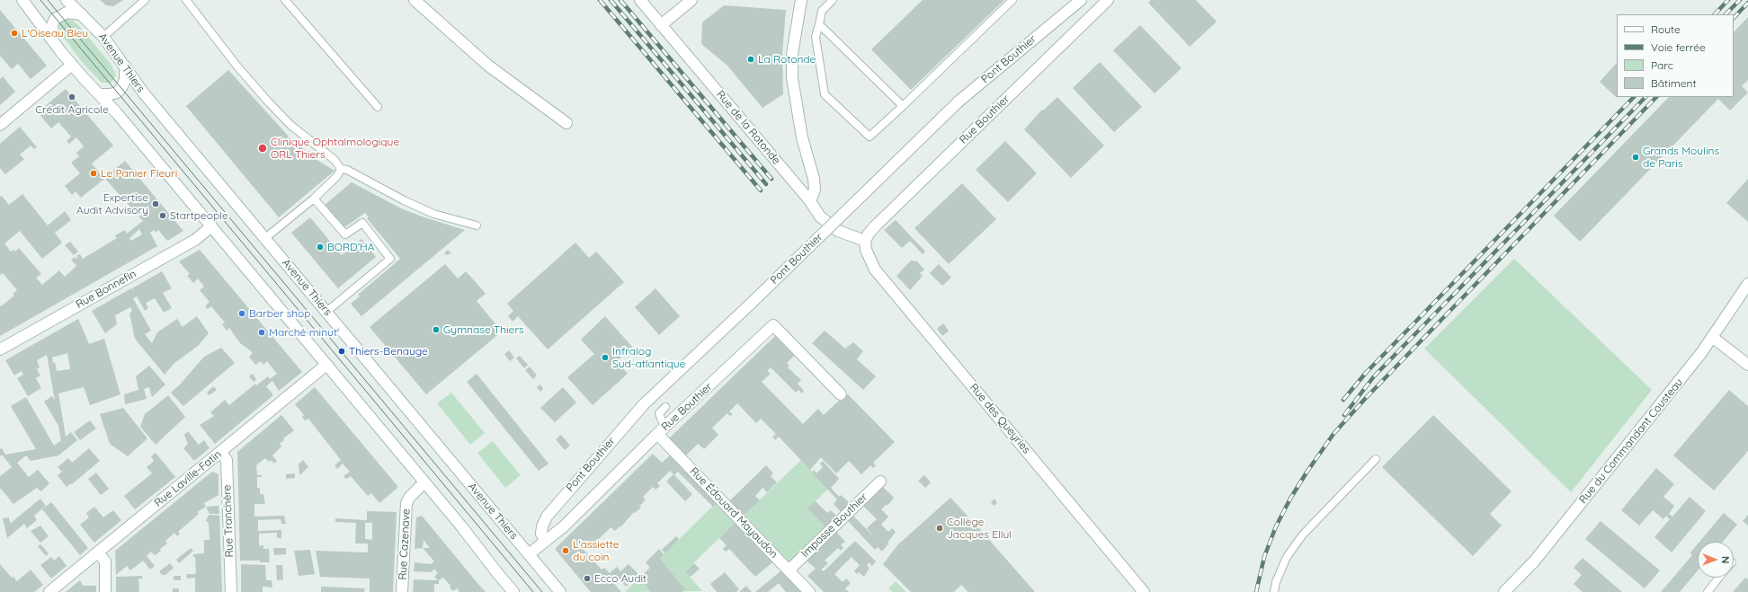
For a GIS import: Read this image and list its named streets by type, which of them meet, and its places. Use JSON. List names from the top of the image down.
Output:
{
  "streets": {
    "street": [
      "Pont Bouthier",
      "Avenue Thiers",
      "Rue Bouthier",
      "Rue de la Rotonde",
      "Rue Bonnefin",
      "Rue des Queyries",
      "Rue du Commandant Cousteau",
      "Rue Laville-Fatin",
      "Rue Édouard Mayaudon",
      "Rue Tranchère",
      "Impasse Bouthier",
      "Rue Cazenave"
    ]
  },
  "crossings": [
    ["Pont Bouthier", "Rue Bouthier"],
    ["Avenue Thiers", "Rue Bouthier"],
    ["Rue Bouthier", "Rue de la Rotonde"],
    ["Rue Bouthier", "Rue des Queyries"],
    ["Rue Bouthier", "Rue Édouard Mayaudon"],
    ["Rue de la Rotonde", "Rue des Queyries"],
    ["Rue Laville-Fatin", "Rue Tranchère"],
    ["Rue Édouard Mayaudon", "Impasse Bouthier"]
  ],
  "places": [
    "L'Oiseau Bleu",
    "La Rotonde",
    "Crédit Agricole",
    "Clinique Ophtalmologique ORL Thiers",
    "Grands Moulins de Paris",
    "Le Panier Fleuri",
    "Expertise Audit Advisory",
    "Startpeople",
    "BORD’HA",
    "Barber shop",
    "Gymnase Thiers",
    "Marché minut'",
    "Thiers-Benauge",
    "Infralog Sud-atlantique",
    "Collège Jacques Ellul",
    "L'assiette du coin",
    "Ecco Audit"
  ],
  "legend": [
    "Route",
    "Voie ferrée",
    "Parc",
    "Bâtiment"
  ],
  "north": "right"
}
